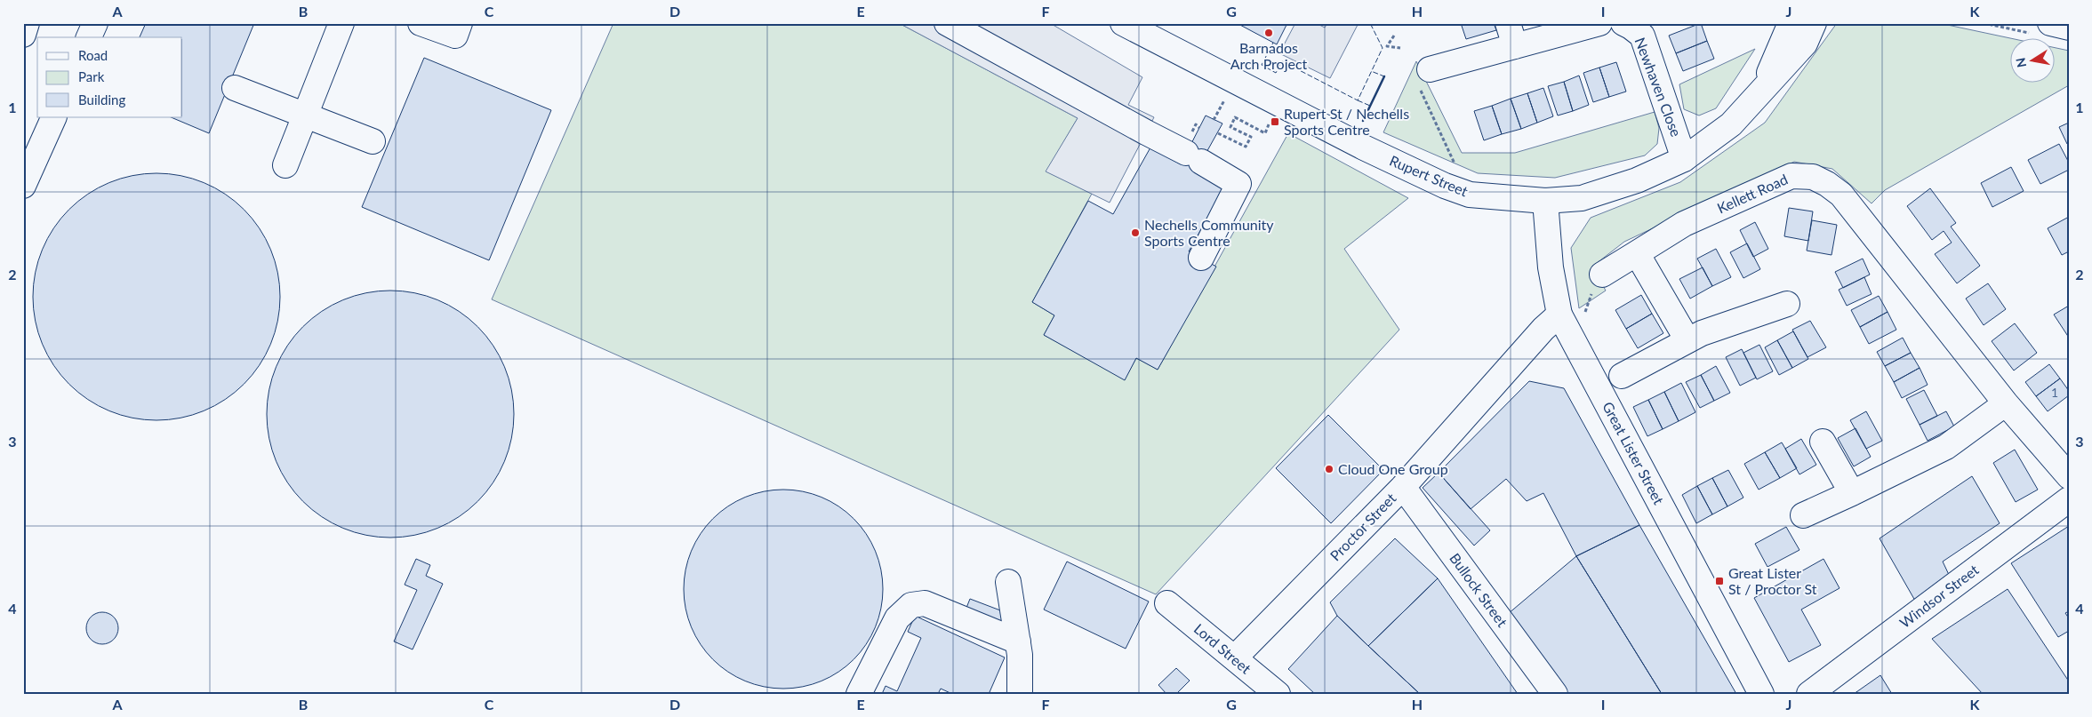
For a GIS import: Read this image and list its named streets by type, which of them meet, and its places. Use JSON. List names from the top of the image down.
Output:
{
  "streets": {
    "street": [
      "Newhaven Close",
      "Rupert Street",
      "Kellett Road",
      "Great Lister Street",
      "Proctor Street",
      "Bullock Street",
      "Windsor Street",
      "Lord Street"
    ]
  },
  "crossings": [
    ["Newhaven Close", "Rupert Street"],
    ["Rupert Street", "Great Lister Street"],
    ["Great Lister Street", "Proctor Street"],
    ["Proctor Street", "Bullock Street"],
    ["Proctor Street", "Lord Street"]
  ],
  "places": {
    "other": ["Barnados Arch Project", "Nechells Community Sports Centre", "Cloud One Group"],
    "transit": ["Rupert St / Nechells Sports Centre", "Great Lister St / Proctor St"]
  },
  "house_numbers": ["1"],
  "legend": ["Road", "Park", "Building"],
  "north": "left",
  "grid": {
    "columns": [
      "A",
      "B",
      "C",
      "D",
      "E",
      "F",
      "G",
      "H",
      "I",
      "J",
      "K"
    ],
    "rows": [
      "1",
      "2",
      "3",
      "4"
    ]
  }
}
